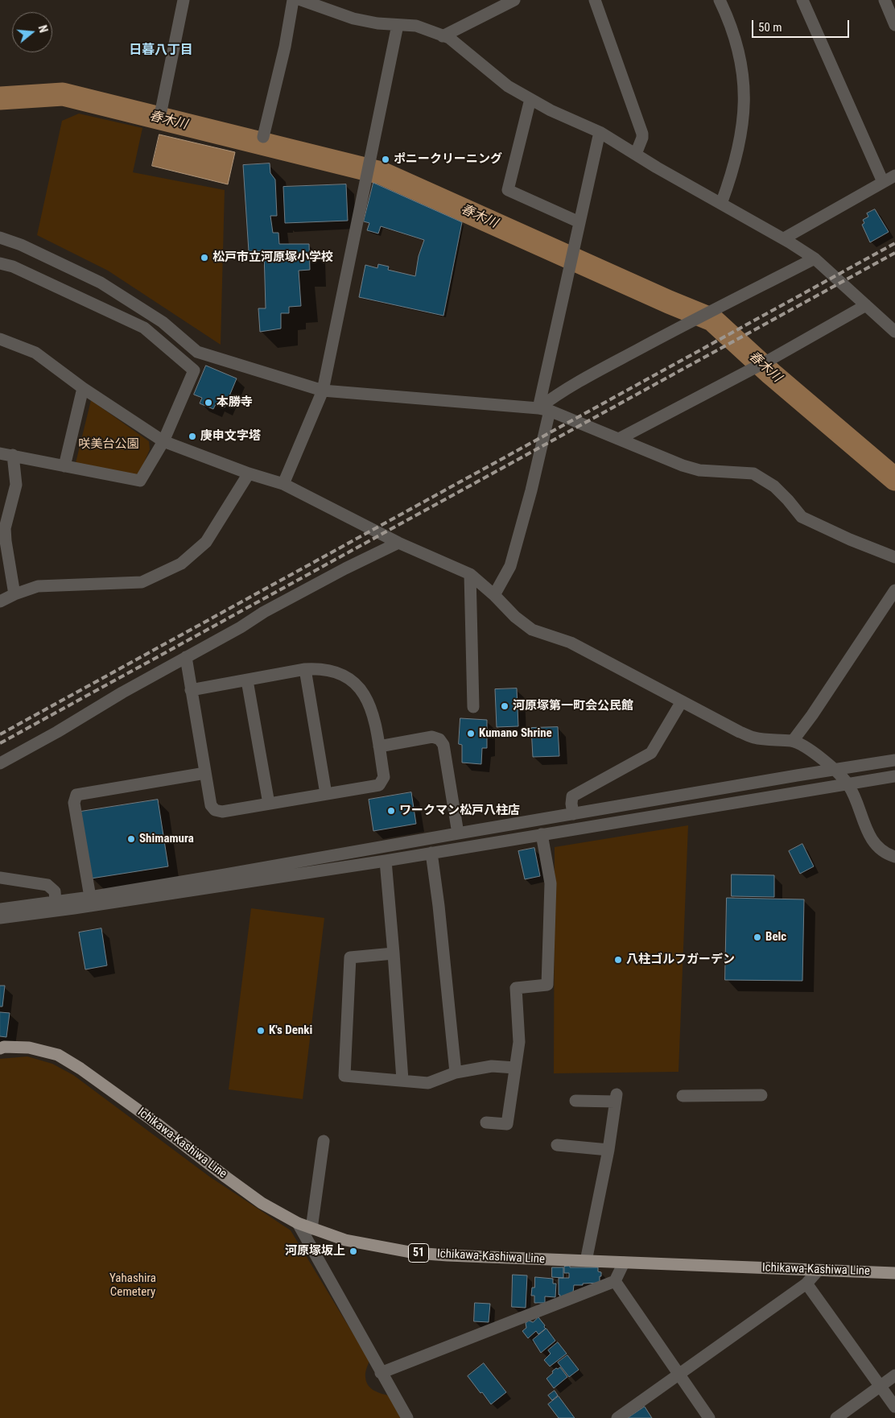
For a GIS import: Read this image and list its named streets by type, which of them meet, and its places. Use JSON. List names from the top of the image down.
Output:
{
  "streets": {
    "main road": ["Ichikawa-Kashiwa Line", "51"]
  },
  "districts": ["日暮八丁目"],
  "water": ["春木川"],
  "parks": ["咲美台公園", "Yahashira Cemetery"],
  "places": [
    "ポニークリーニング",
    "松戸市立河原塚小学校",
    "本勝寺",
    "庚申文字塔",
    "河原塚第一町会公民館",
    "Kumano Shrine",
    "ワークマン松戸八柱店",
    "Shimamura",
    "Belc",
    "八柱ゴルフガーデン",
    "K's Denki",
    "河原塚坂上"
  ],
  "scale_bar": "50 m",
  "north": "right"
}
